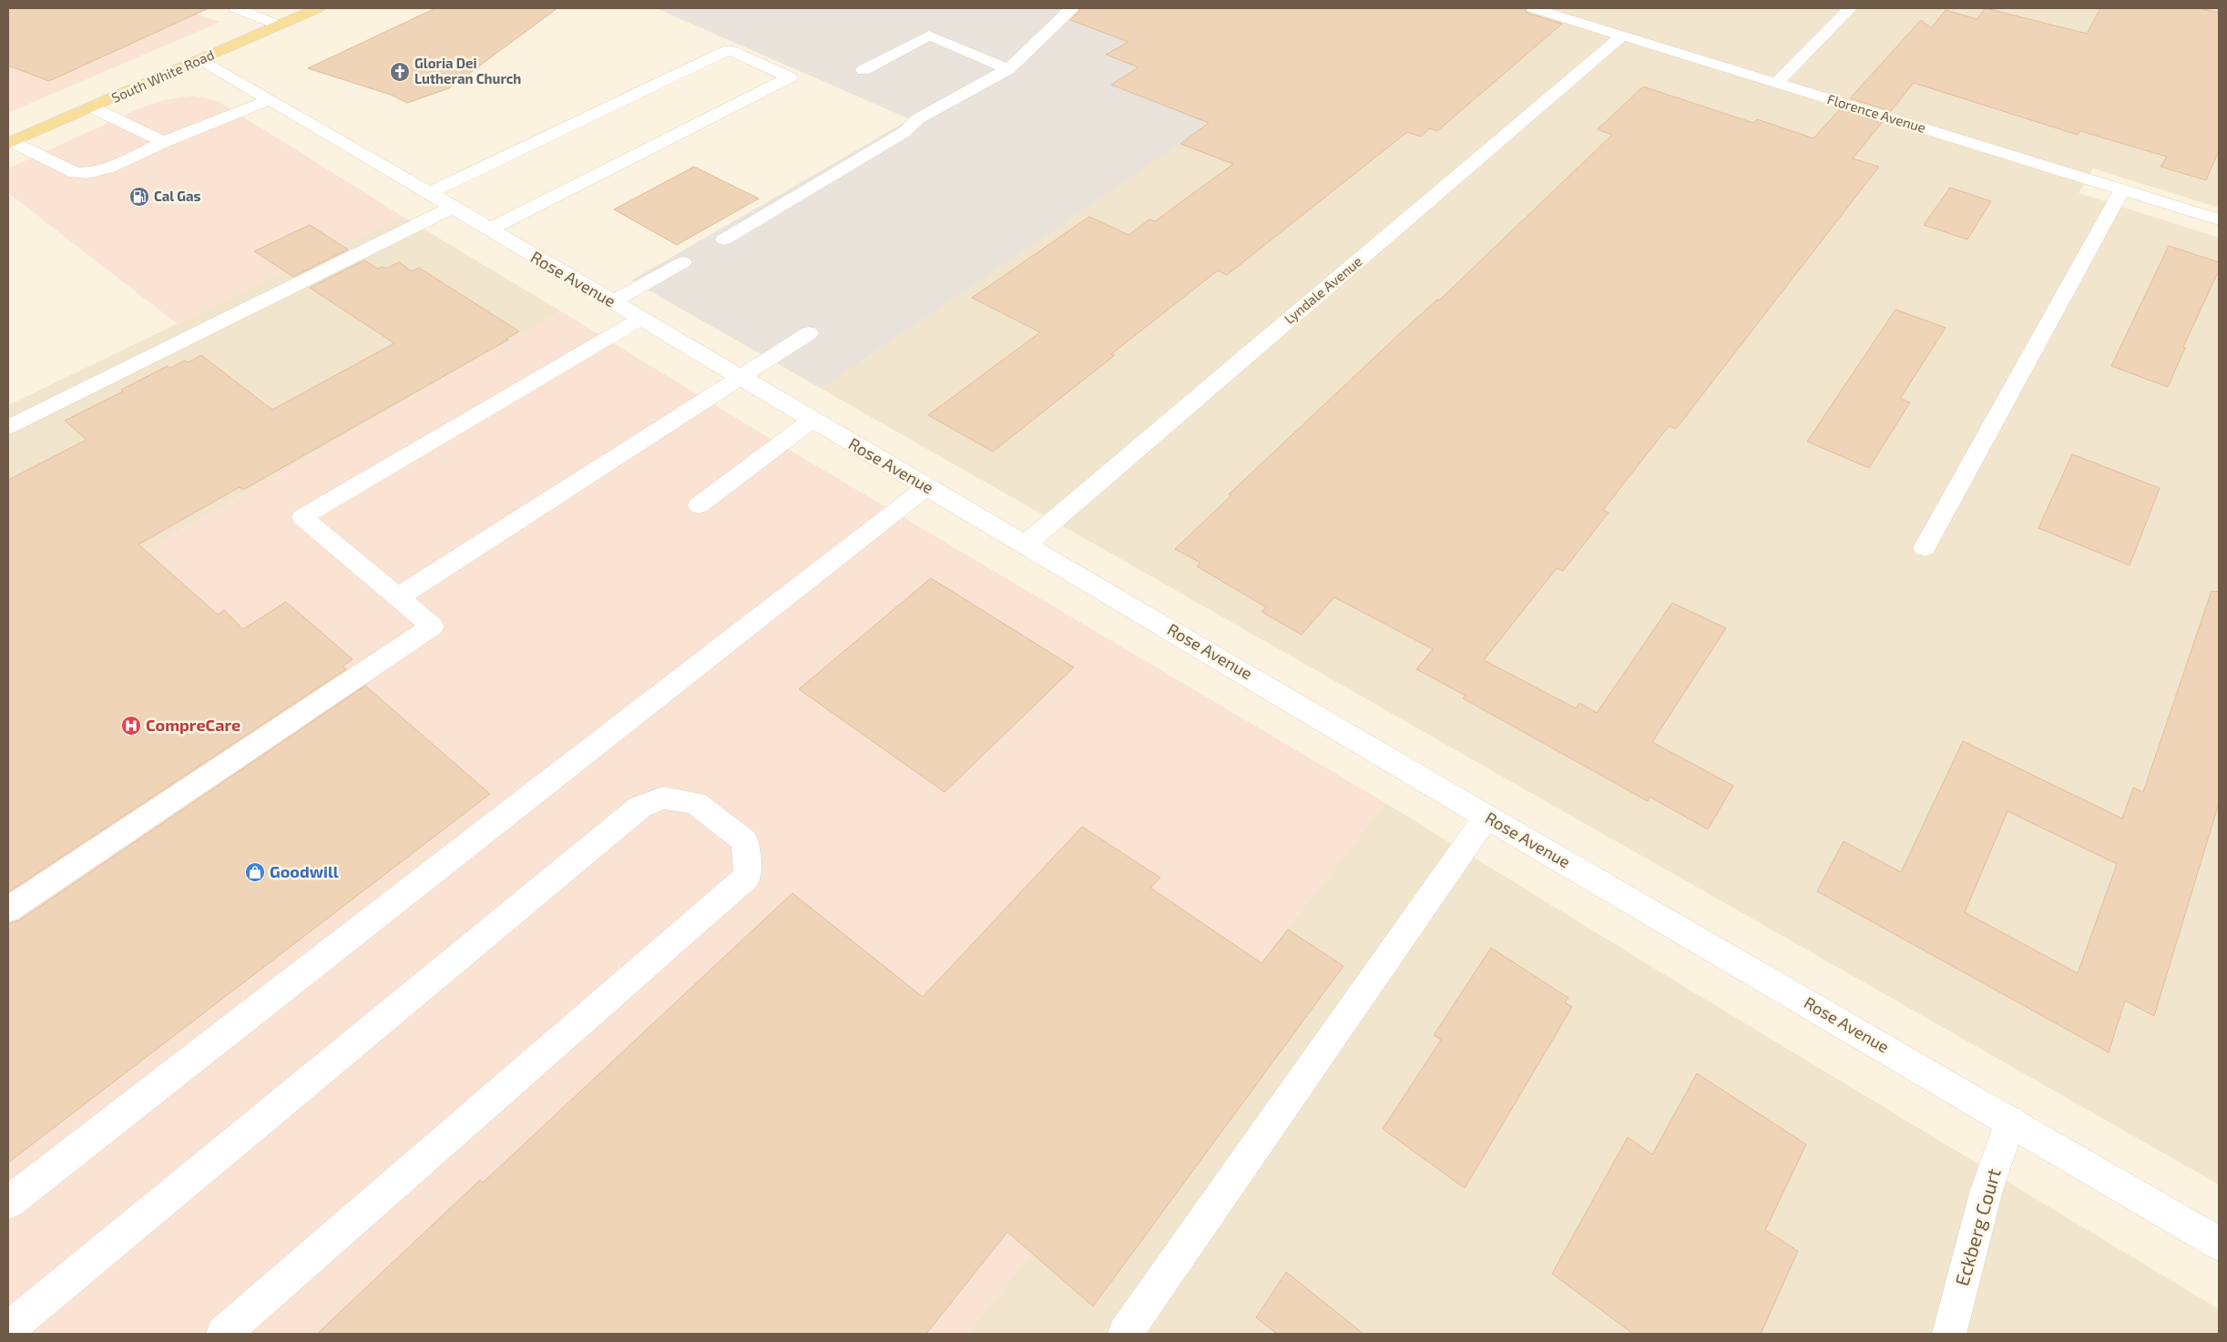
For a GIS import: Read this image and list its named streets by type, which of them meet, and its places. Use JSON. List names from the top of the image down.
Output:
{
  "streets": {
    "main road": ["South White Road"],
    "street": [
      "Florence Avenue",
      "Rose Avenue",
      "Lyndale Avenue",
      "Eckberg Court"
    ]
  },
  "crossings": [
    ["South White Road", "Rose Avenue"],
    ["Florence Avenue", "Lyndale Avenue"],
    ["Rose Avenue", "Lyndale Avenue"],
    ["Rose Avenue", "Eckberg Court"]
  ],
  "places": {
    "church": ["Gloria Dei Lutheran Church"],
    "fuel station": ["Cal Gas"],
    "hospital": ["CompreCare"],
    "shop": ["Goodwill"]
  }
}
